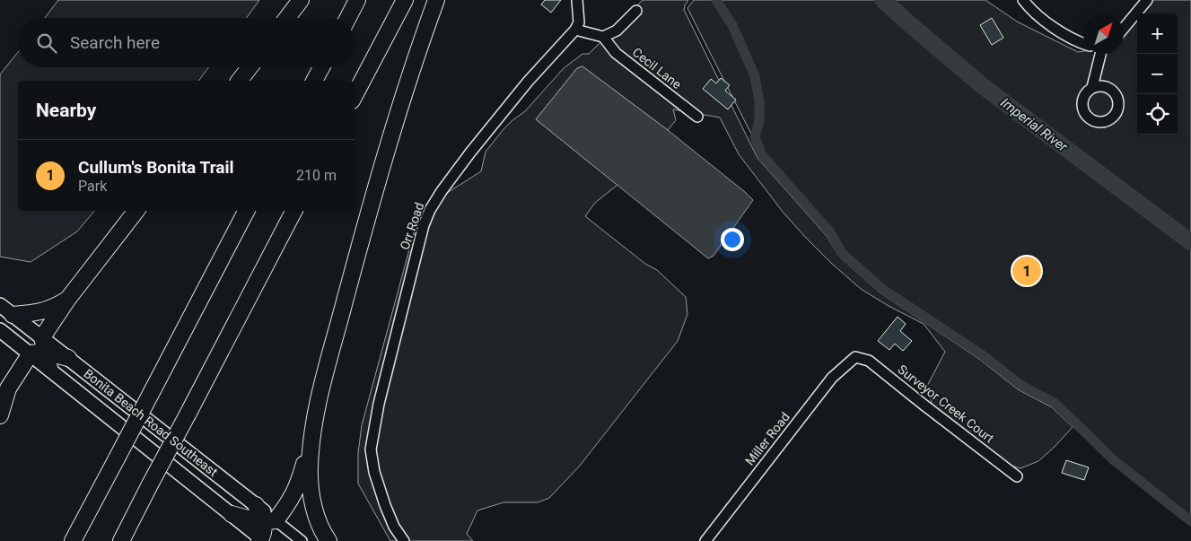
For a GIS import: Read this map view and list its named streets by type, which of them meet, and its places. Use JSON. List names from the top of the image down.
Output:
{
  "streets": {
    "main road": ["Bonita Beach Road Southeast"],
    "street": [
      "Cecil Lane",
      "Orr Road",
      "Surveyor Creek Court",
      "Miller Road"
    ]
  },
  "crossings": [
    ["Surveyor Creek Court", "Miller Road"]
  ],
  "water": ["Imperial River"],
  "north": "top right",
  "page": {
    "map_buttons": ["+", "−"],
    "search": "Search here",
    "heading": "Nearby",
    "list": [
      {
        "mark": "1",
        "name": "Cullum's Bonita Trail",
        "note": "Park",
        "value": "210 m"
      }
    ],
    "pins": "1"
  }
}
